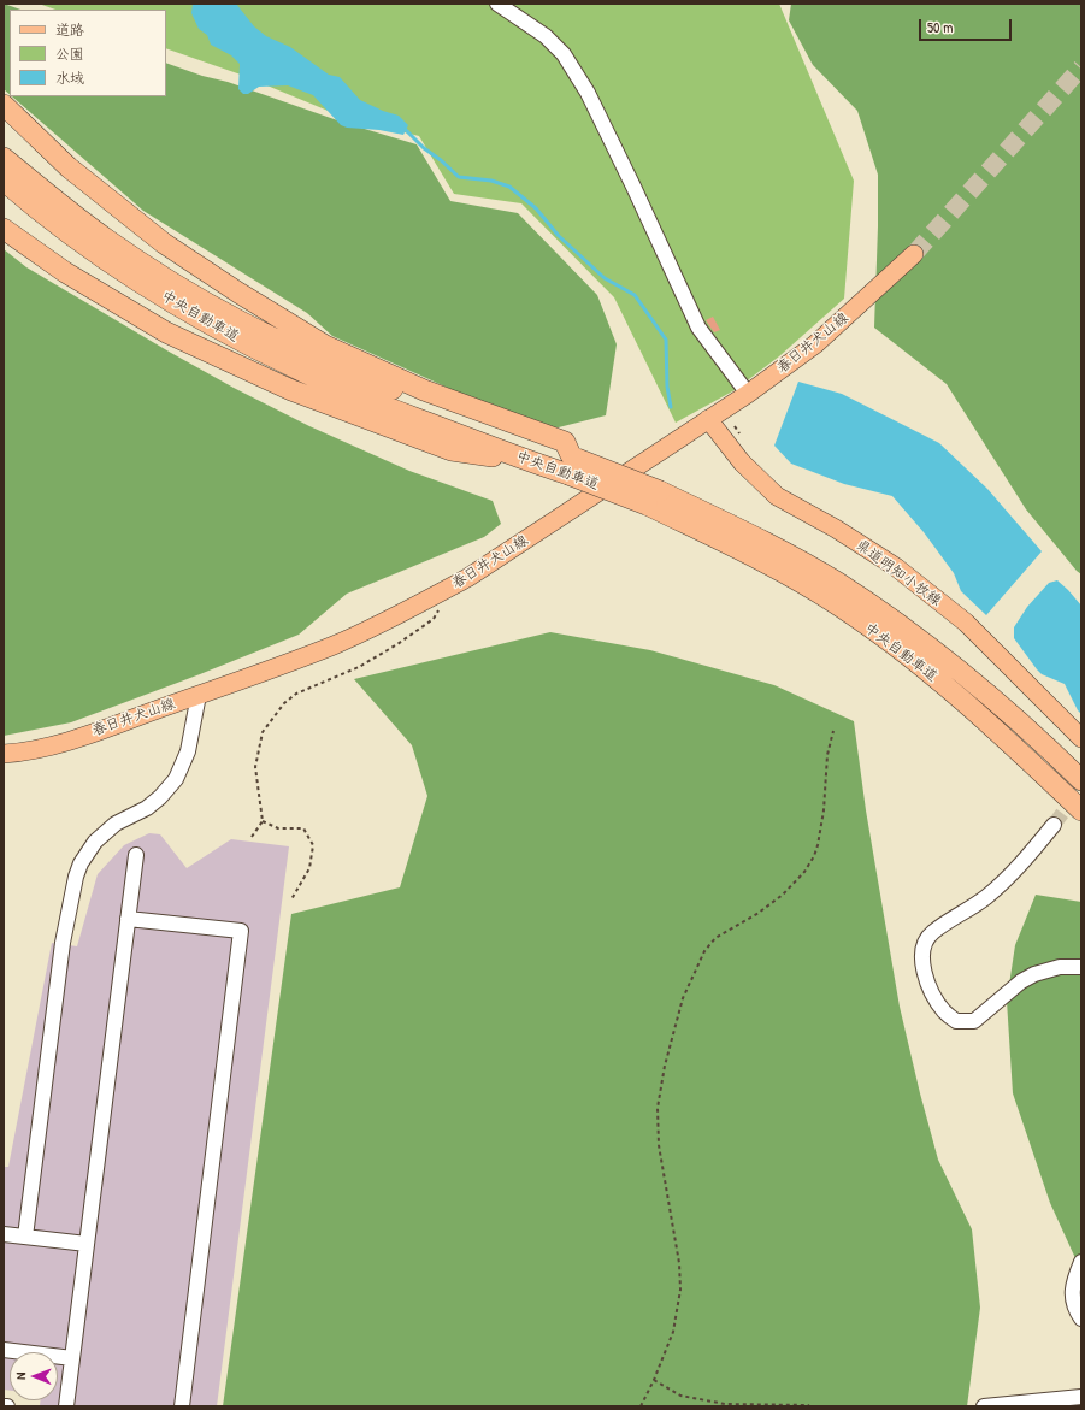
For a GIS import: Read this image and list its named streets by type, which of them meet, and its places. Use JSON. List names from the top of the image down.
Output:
{
  "streets": {
    "highway": ["中央自動車道"],
    "main road": ["春日井犬山線", "県道明知小牧線"]
  },
  "crossings": [
    ["春日井犬山線", "県道明知小牧線"]
  ],
  "legend": ["道路", "公園", "水域"],
  "scale_bar": "50 m",
  "north": "left"
}
